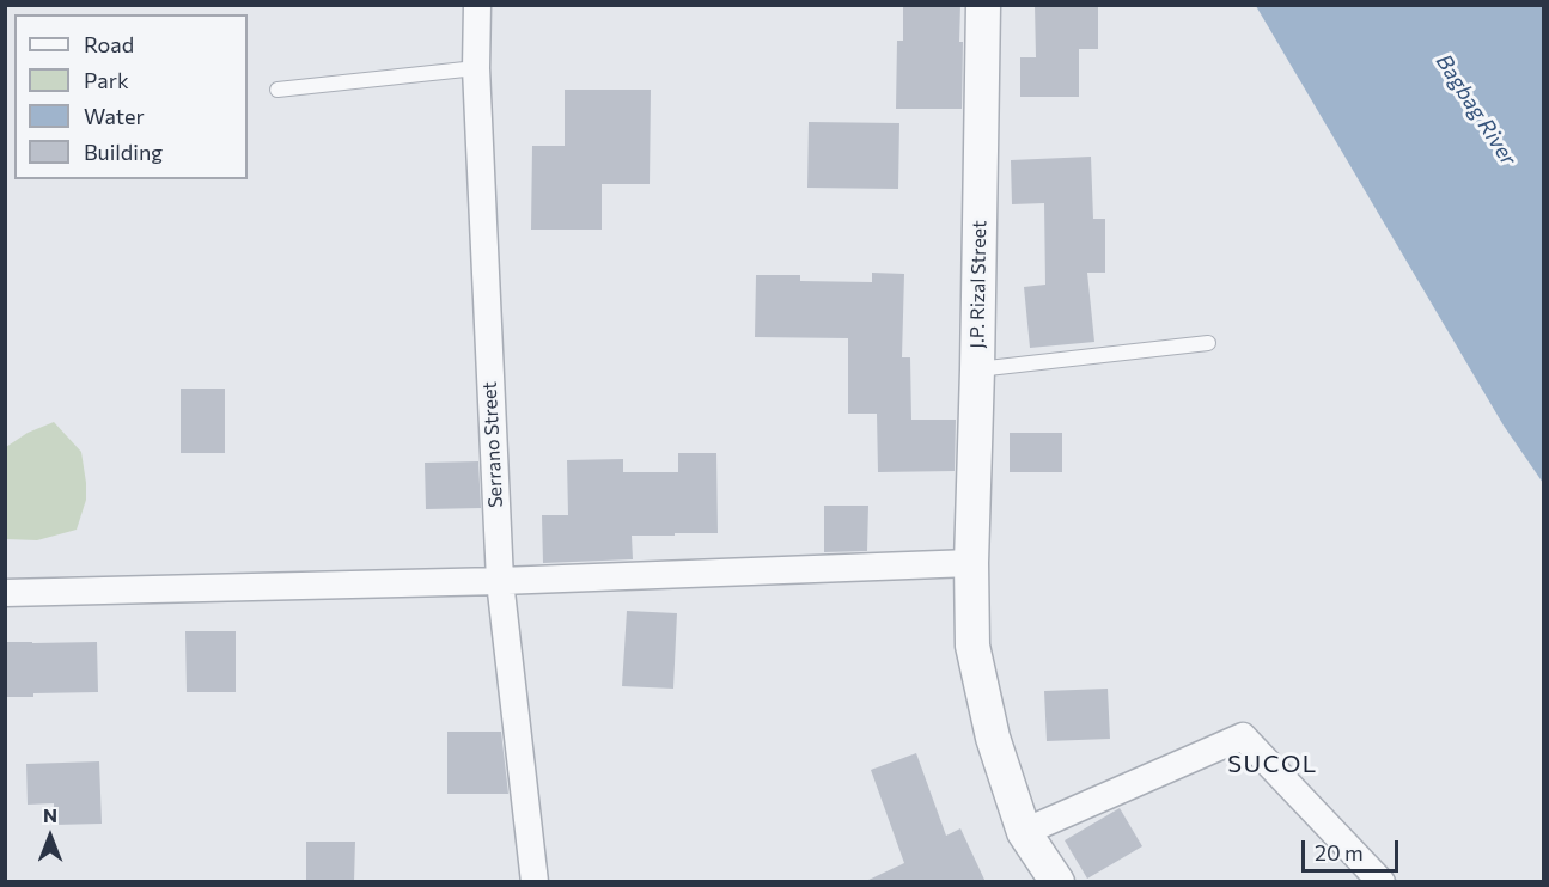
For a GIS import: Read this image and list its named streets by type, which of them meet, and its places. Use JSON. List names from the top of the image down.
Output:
{
  "streets": {
    "street": ["J.P. Rizal Street", "Serrano Street"]
  },
  "districts": ["SUCOL"],
  "water": ["Bagbag River"],
  "legend": [
    "Road",
    "Park",
    "Water",
    "Building"
  ],
  "scale_bar": "20 m",
  "north": "top"
}
